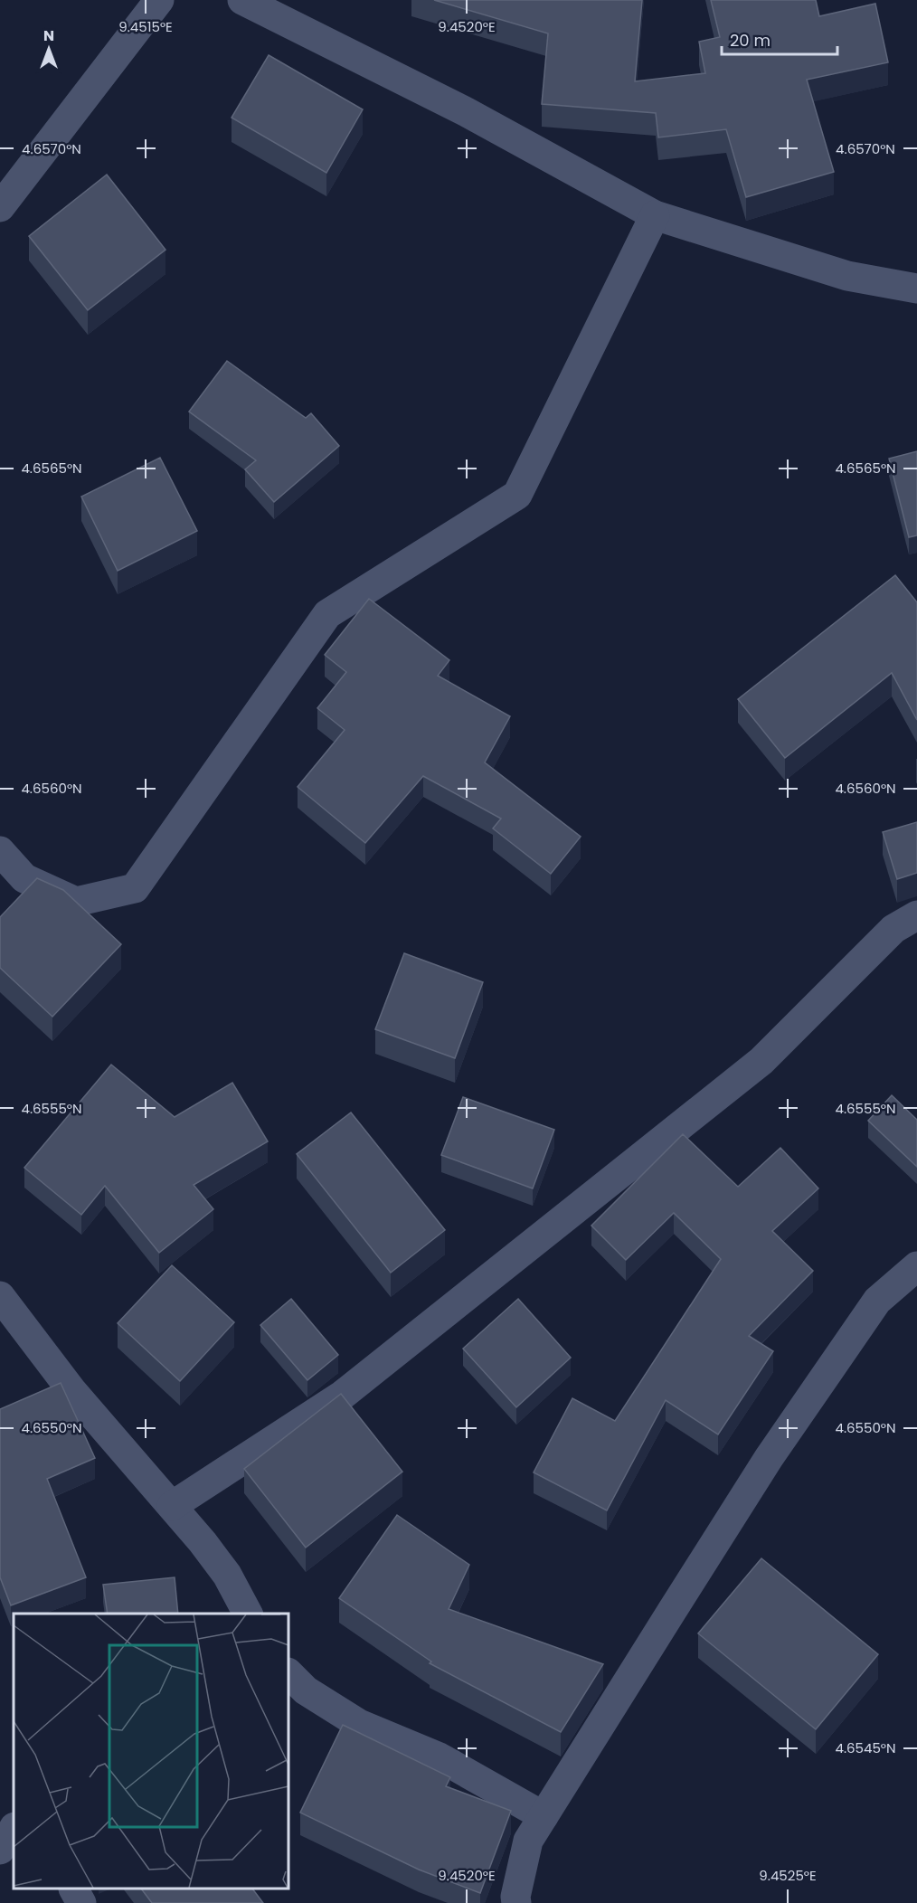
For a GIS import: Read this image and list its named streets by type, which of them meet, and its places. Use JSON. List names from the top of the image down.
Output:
{
  "scale_bar": "20 m",
  "north": "top",
  "coordinates": [
    "9.4515°E",
    "9.4520°E",
    "4.6570°N",
    "4.6565°N",
    "4.6560°N",
    "4.6555°N",
    "4.6550°N",
    "4.6545°N",
    "9.4525°E"
  ]
}
